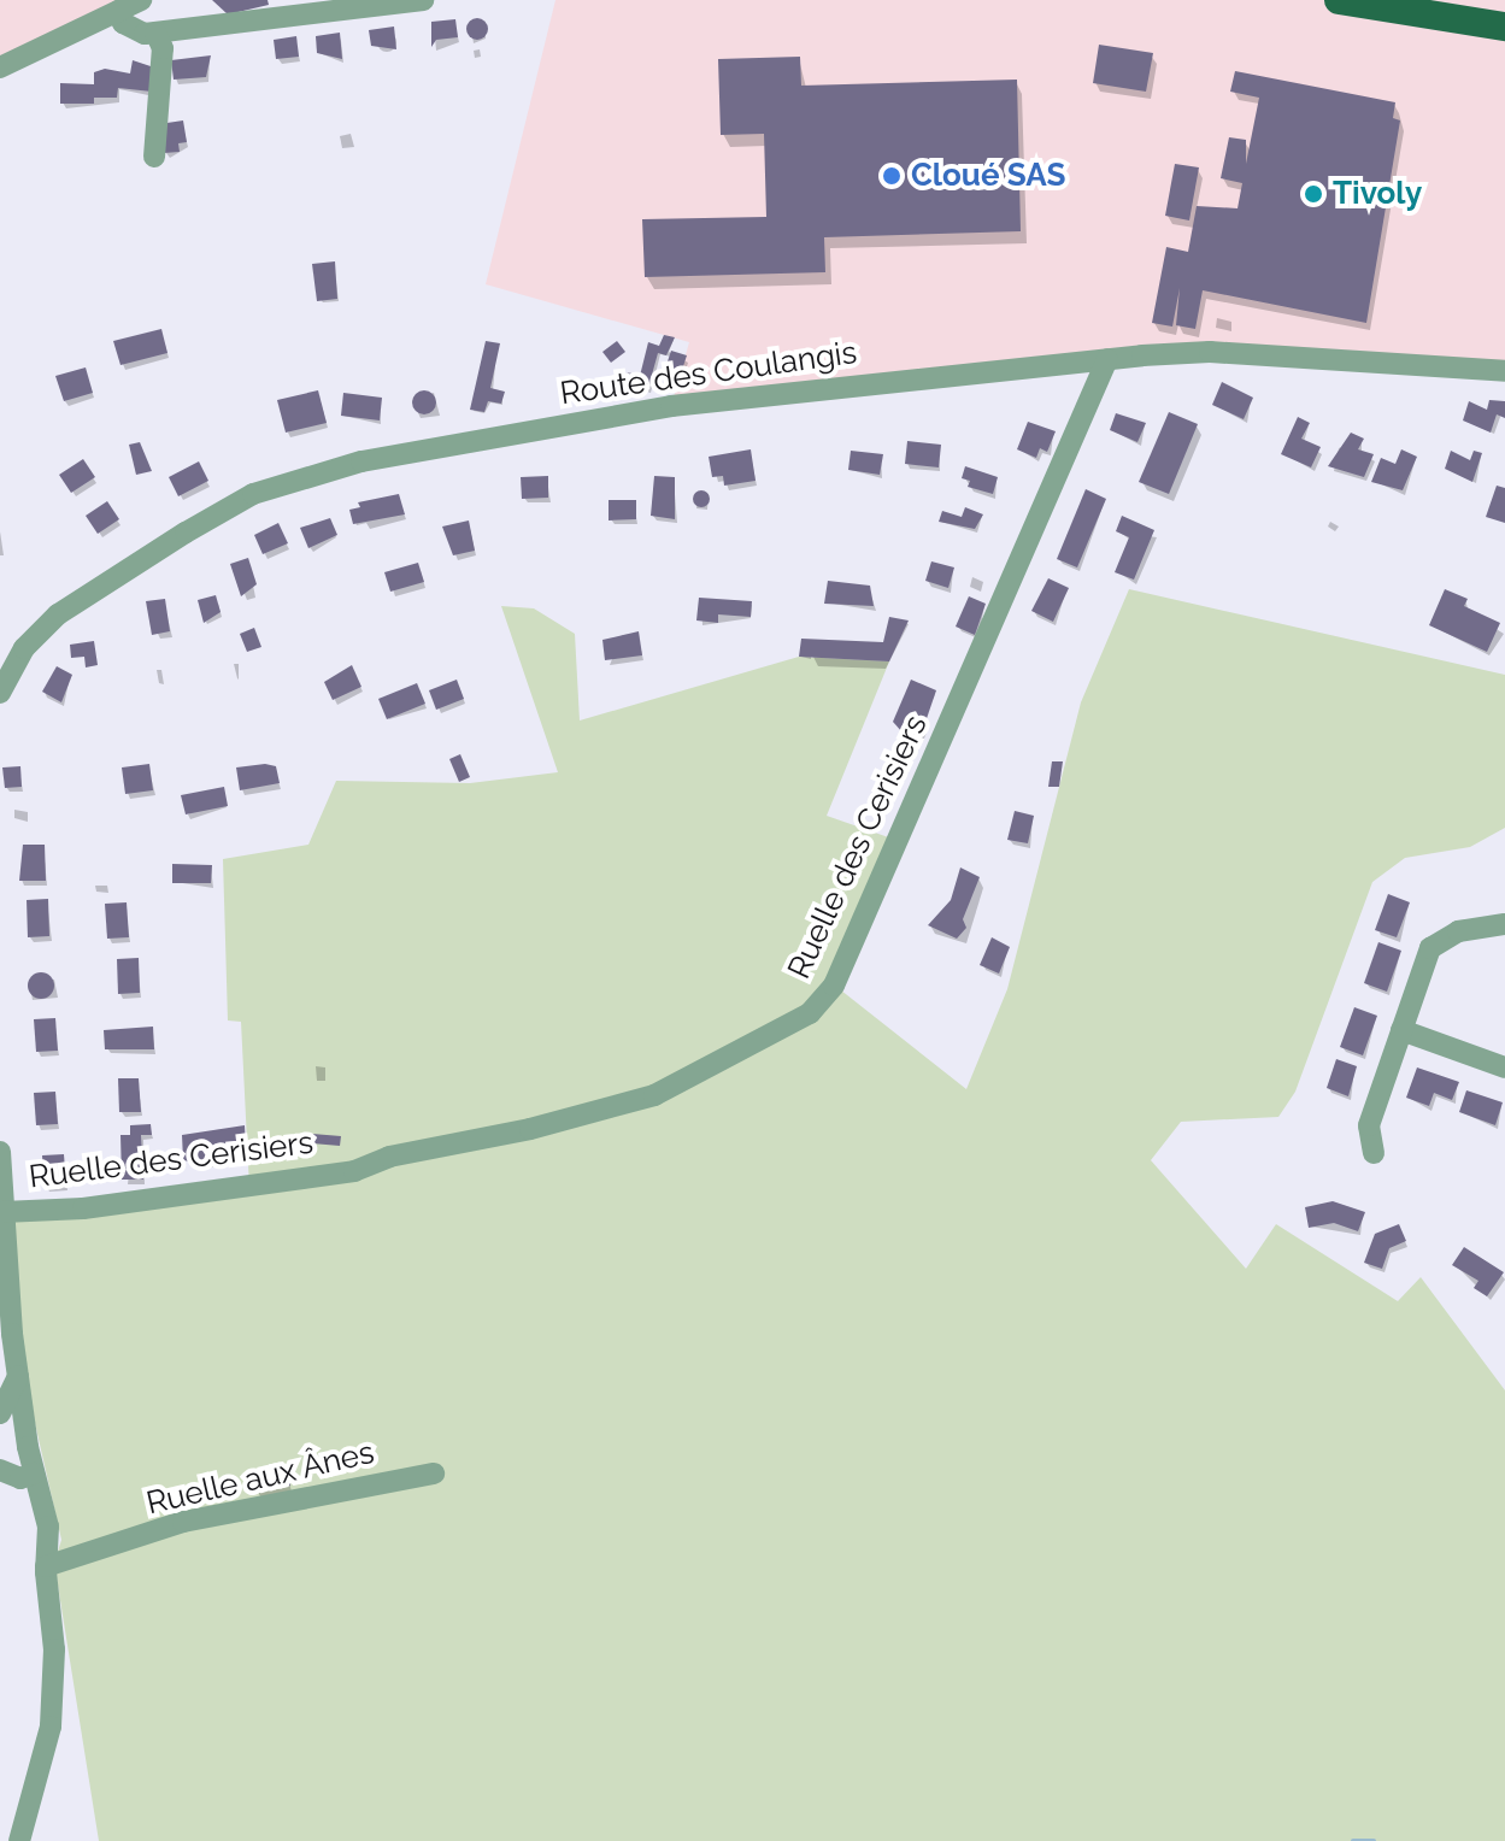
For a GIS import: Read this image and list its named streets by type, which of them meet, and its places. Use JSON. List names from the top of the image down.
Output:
{
  "streets": {
    "street": ["Route des Coulangis", "Ruelle des Cerisiers", "Ruelle aux Ânes"]
  },
  "crossings": [
    ["Route des Coulangis", "Ruelle des Cerisiers"]
  ],
  "places": ["Cloué SAS", "Tivoly"]
}
